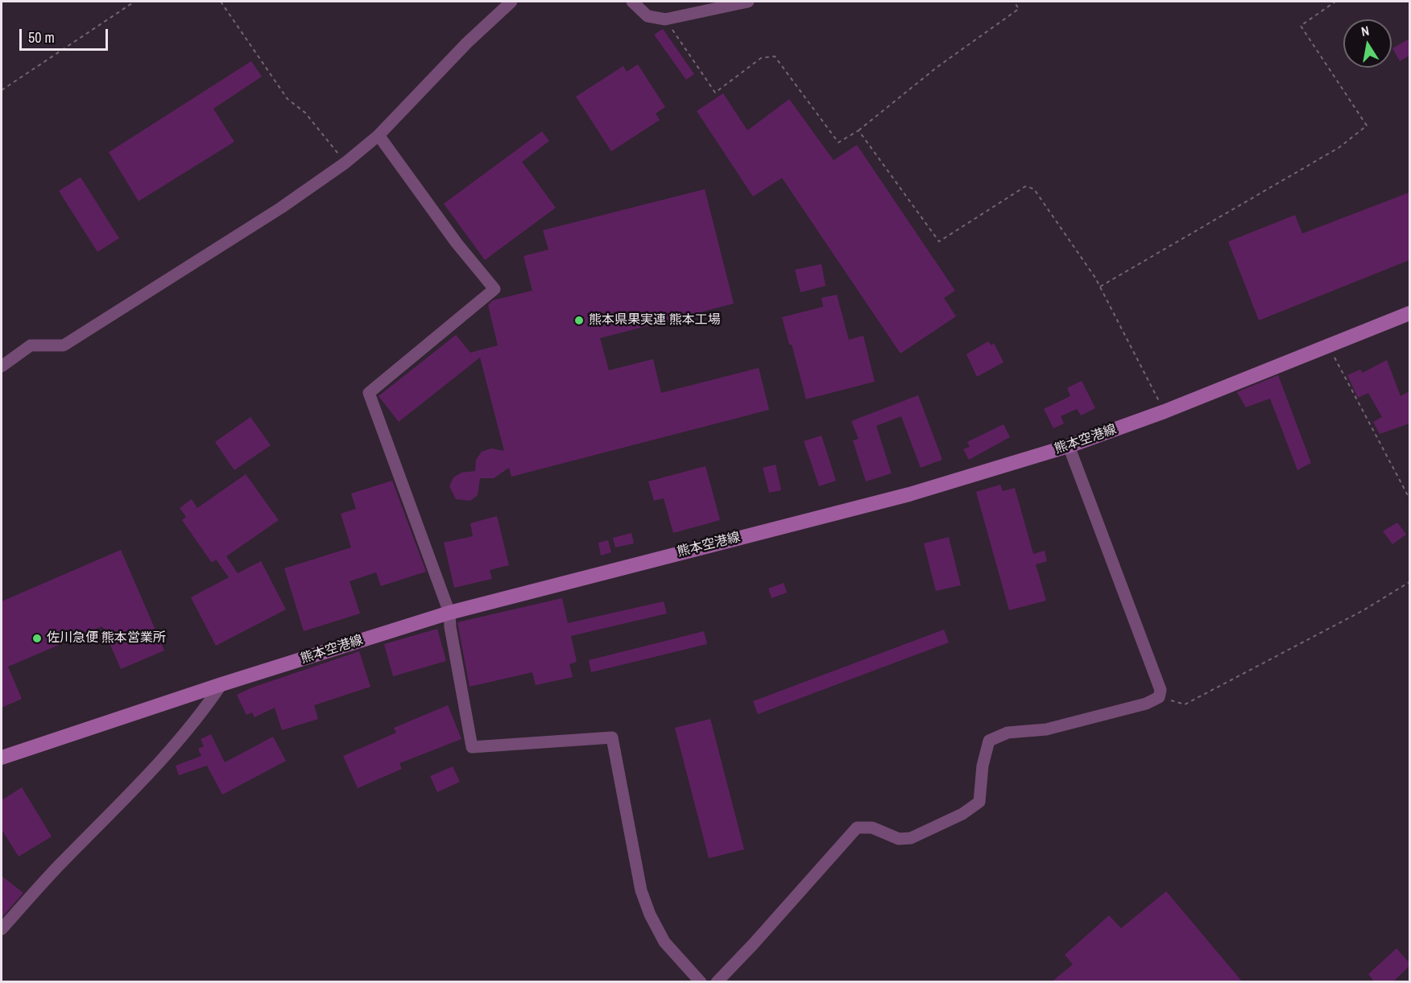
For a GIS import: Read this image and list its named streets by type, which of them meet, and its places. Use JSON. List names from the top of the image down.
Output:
{
  "streets": {
    "main road": ["熊本空港線"]
  },
  "places": ["熊本県果実連 熊本工場", "佐川急便 熊本営業所"],
  "scale_bar": "50 m",
  "north": "top"
}
